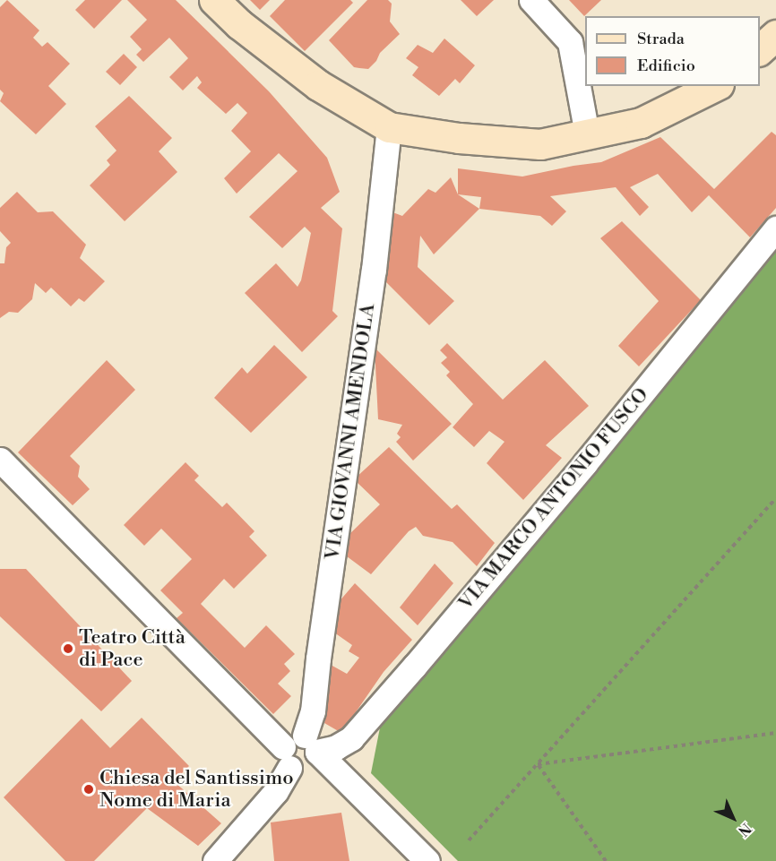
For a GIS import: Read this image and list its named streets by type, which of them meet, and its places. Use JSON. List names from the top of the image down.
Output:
{
  "streets": {
    "street": ["VIA GIOVANNI AMENDOLA", "VIA MARCO ANTONIO FUSCO"]
  },
  "crossings": [
    ["VIA GIOVANNI AMENDOLA", "VIA MARCO ANTONIO FUSCO"]
  ],
  "places": ["Teatro Città di Pace", "Chiesa del Santissimo Nome di Maria"],
  "legend": ["Strada", "Edificio"],
  "north": "bottom right"
}
